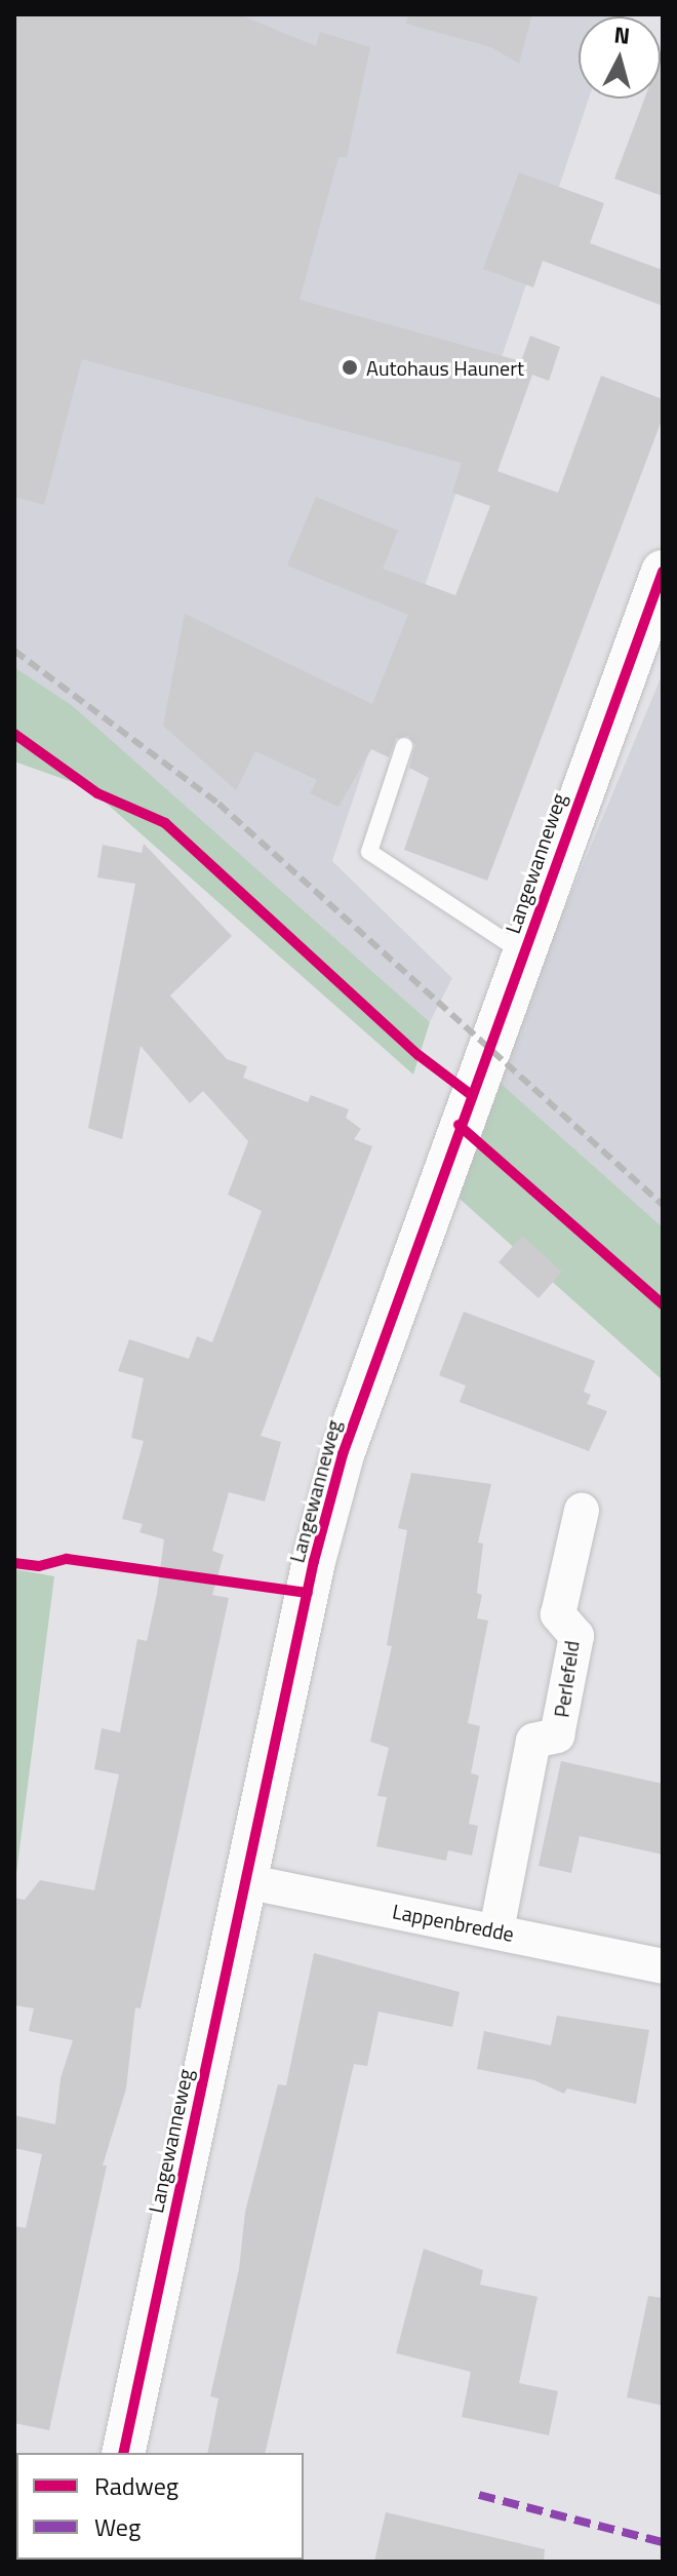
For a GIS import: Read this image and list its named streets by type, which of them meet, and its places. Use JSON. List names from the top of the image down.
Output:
{
  "streets": {
    "street": ["Langewanneweg", "Perlefeld", "Lappenbredde"]
  },
  "crossings": [
    ["Langewanneweg", "Lappenbredde"],
    ["Perlefeld", "Lappenbredde"]
  ],
  "places": ["Autohaus Haunert"],
  "legend": ["Radweg", "Weg"],
  "north": "top"
}
